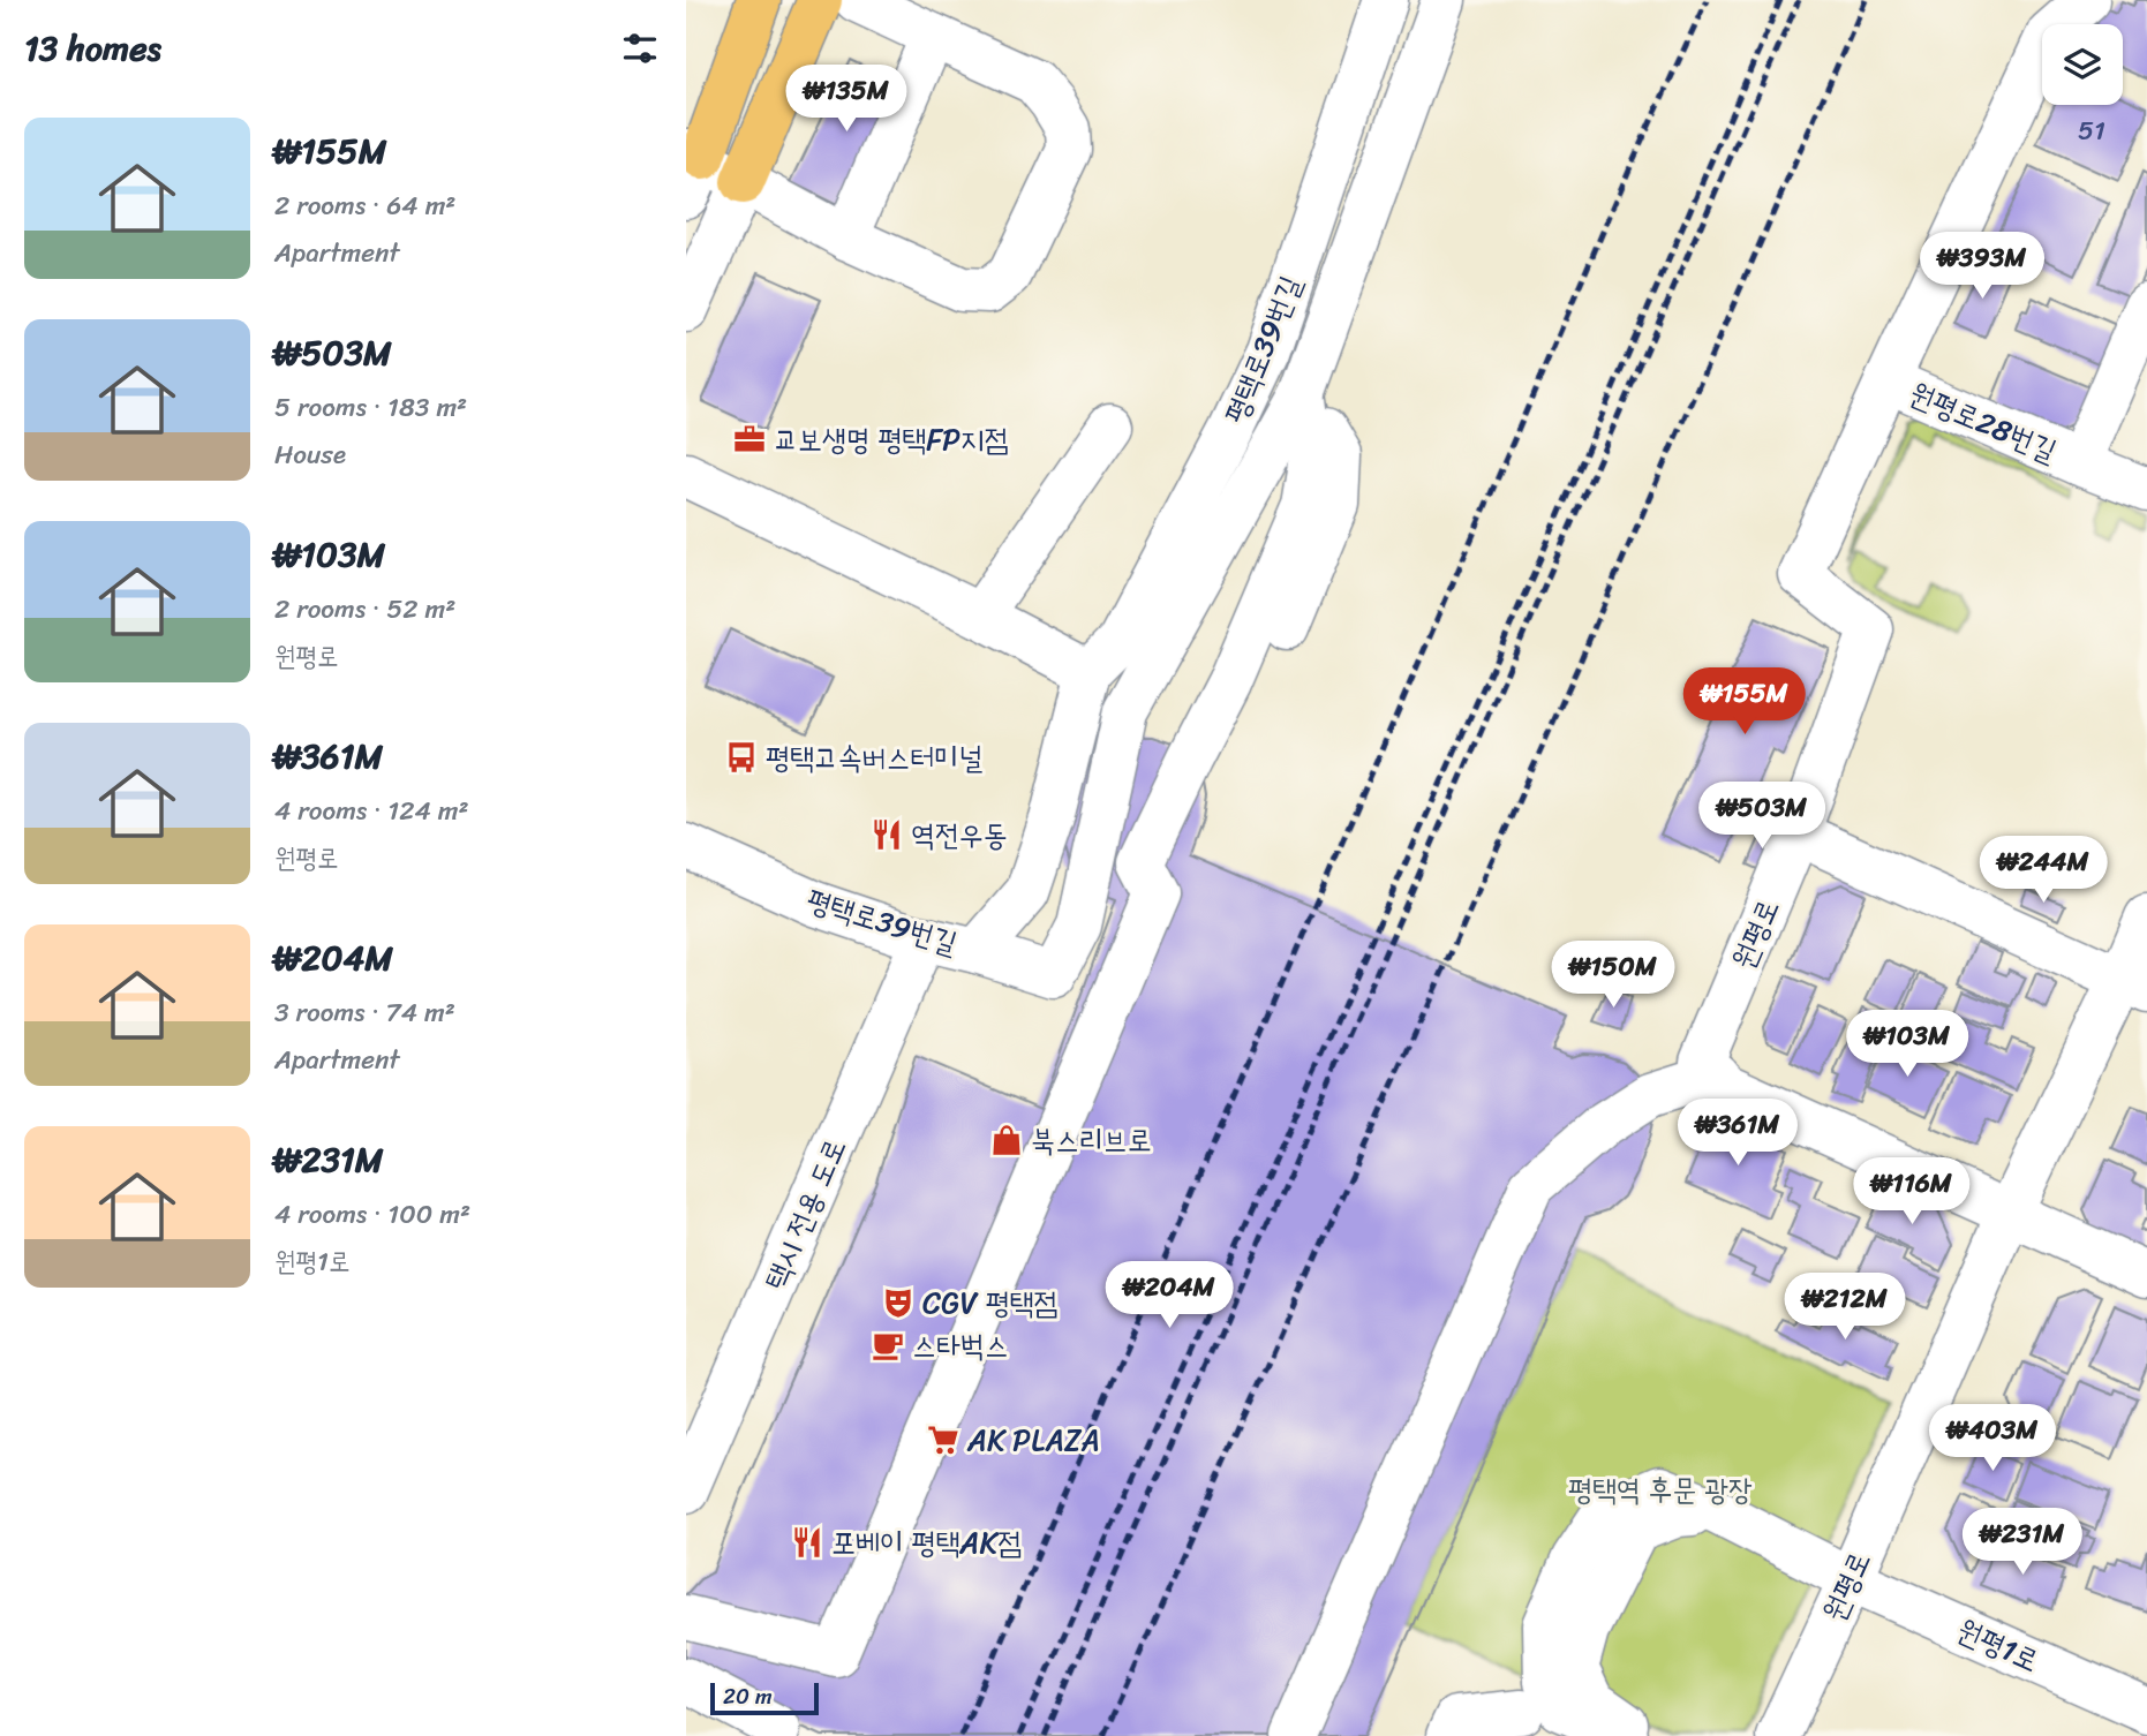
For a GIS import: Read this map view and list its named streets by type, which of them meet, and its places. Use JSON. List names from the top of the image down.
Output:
{
  "streets": {
    "street": [
      "평택로39번길",
      "원평로28번길",
      "원평로",
      "택시 전용 도로",
      "원평1로"
    ]
  },
  "crossings": [
    ["평택로39번길", "택시 전용 도로"],
    ["원평로28번길", "원평로"],
    ["원평로", "원평1로"]
  ],
  "parks": ["평택역 후문 광장"],
  "places": {
    "office": ["교보생명 평택FP지점"],
    "bus stop": ["평택고속버스터미널"],
    "restaurant": ["역전우동", "포베이 평택AK점"],
    "shop": ["북스리브로"],
    "theatre": ["CGV 평택점"],
    "cafe": ["스타벅스"],
    "supermarket": ["AK PLAZA"]
  },
  "house_numbers": ["51"],
  "scale_bar": "20 m",
  "page": {
    "heading": "13 homes",
    "price": [
      "₩135M",
      "₩393M",
      "₩155M",
      "₩503M",
      "₩244M",
      "₩150M",
      "₩103M",
      "₩361M",
      "₩116M",
      "₩204M",
      "₩212M",
      "₩403M",
      "₩231M"
    ],
    "list": [
      {
        "name": "₩155M",
        "note": "2 rooms · 64 m² · Apartment"
      },
      {
        "name": "₩503M",
        "note": "5 rooms · 183 m² · House"
      },
      {
        "name": "₩103M",
        "note": "2 rooms · 52 m² · 원평로"
      },
      {
        "name": "₩361M",
        "note": "4 rooms · 124 m² · 원평로"
      },
      {
        "name": "₩204M",
        "note": "3 rooms · 74 m² · Apartment"
      },
      {
        "name": "₩231M",
        "note": "4 rooms · 100 m² · 원평1로"
      }
    ],
    "scale": "20 m"
  }
}
